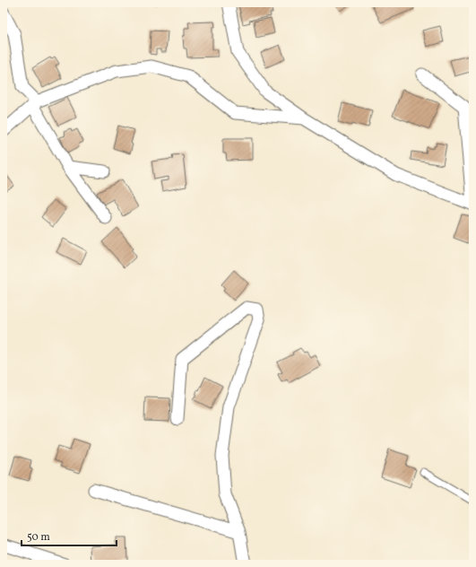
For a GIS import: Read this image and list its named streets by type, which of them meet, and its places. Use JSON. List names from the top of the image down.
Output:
{
  "scale_bar": "50 m"
}
